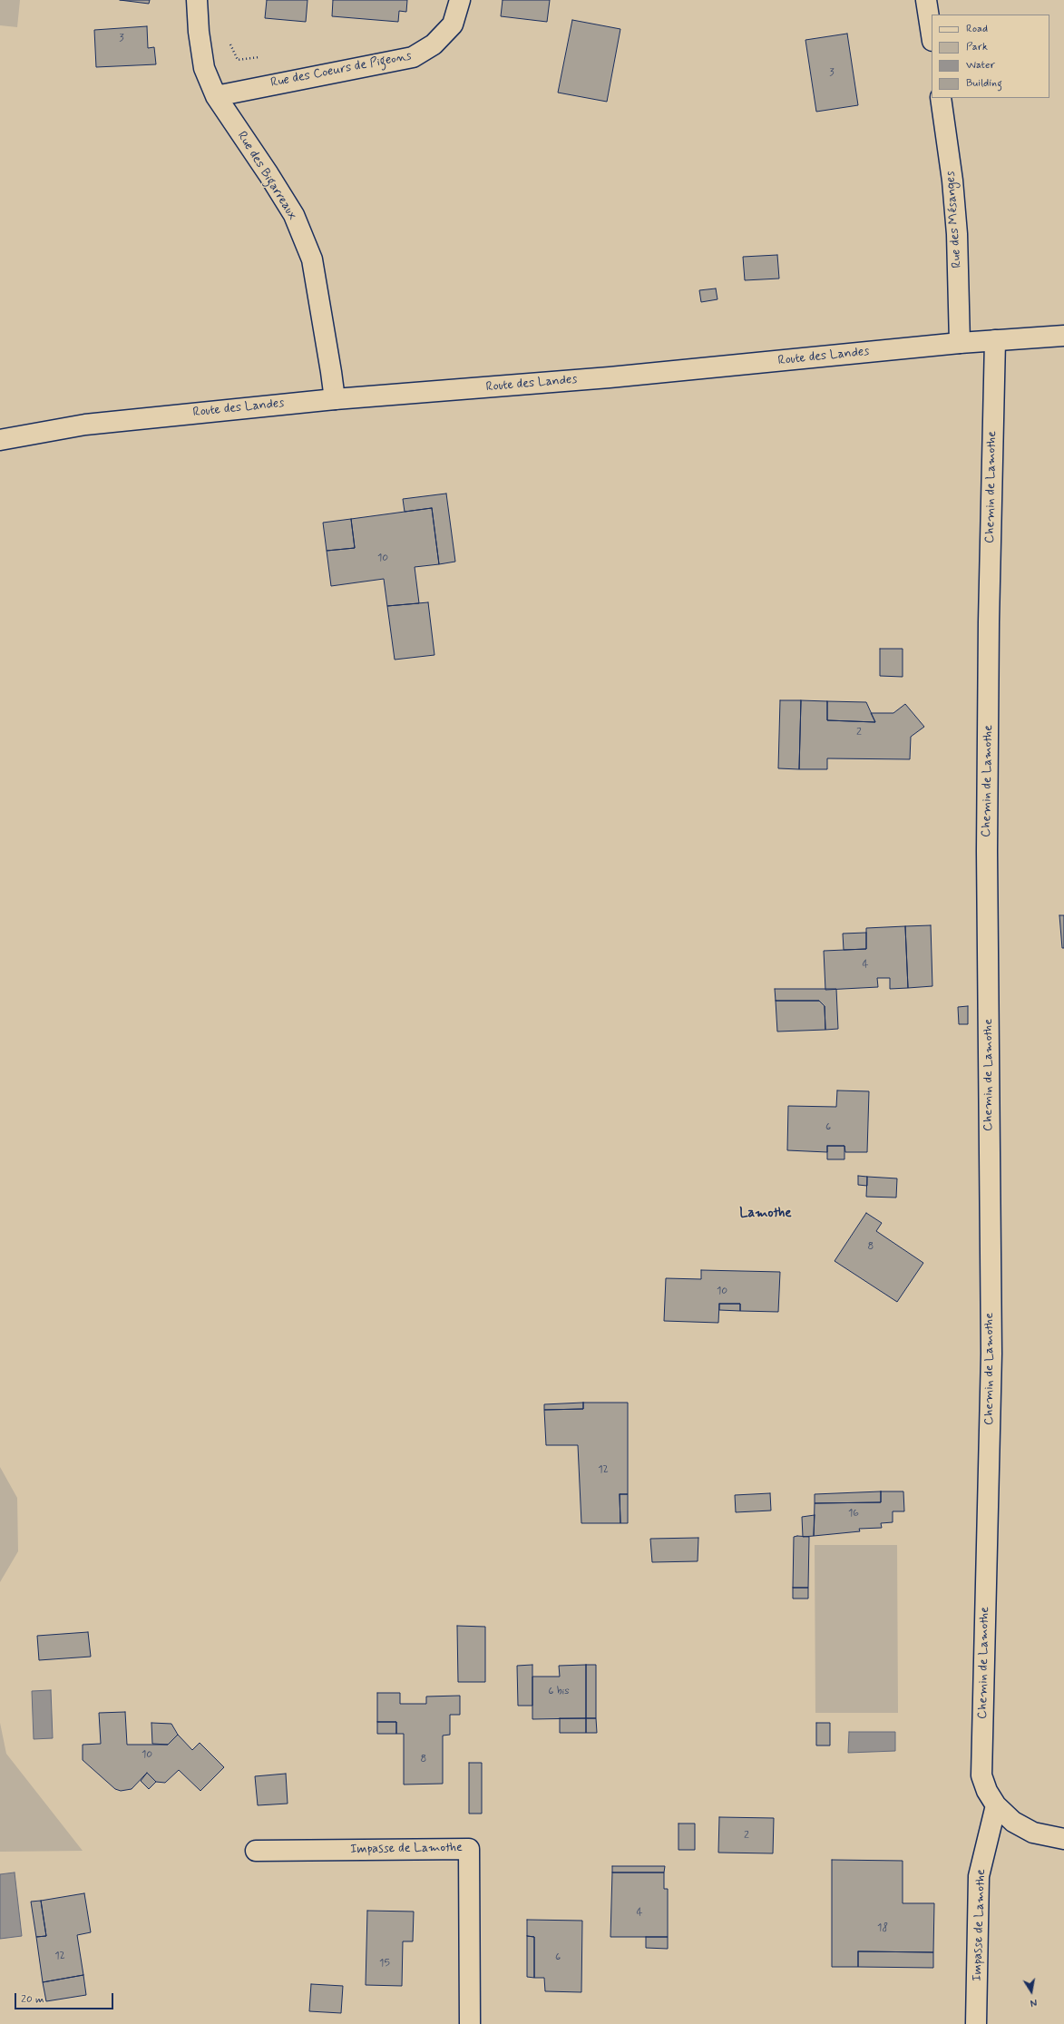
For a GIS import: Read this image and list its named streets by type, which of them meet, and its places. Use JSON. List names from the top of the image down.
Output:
{
  "streets": {
    "street": [
      "Rue des Coeurs de Pigeons",
      "Rue des Bigarreaux",
      "Rue des Mésanges",
      "Route des Landes",
      "Chemin de Lamothe",
      "Impasse de Lamothe"
    ]
  },
  "crossings": [
    ["Rue des Coeurs de Pigeons", "Rue des Bigarreaux"],
    ["Rue des Bigarreaux", "Route des Landes"],
    ["Rue des Mésanges", "Route des Landes"],
    ["Route des Landes", "Chemin de Lamothe"],
    ["Chemin de Lamothe", "Impasse de Lamothe"]
  ],
  "districts": ["Lamothe"],
  "house_numbers": [
    "3",
    "3",
    "10",
    "2",
    "4",
    "6",
    "8",
    "10",
    "12",
    "16",
    "6 bis",
    "10",
    "8",
    "2",
    "4",
    "18",
    "12",
    "6",
    "15"
  ],
  "legend": [
    "Road",
    "Park",
    "Water",
    "Building"
  ],
  "scale_bar": "20 m",
  "north": "bottom"
}
